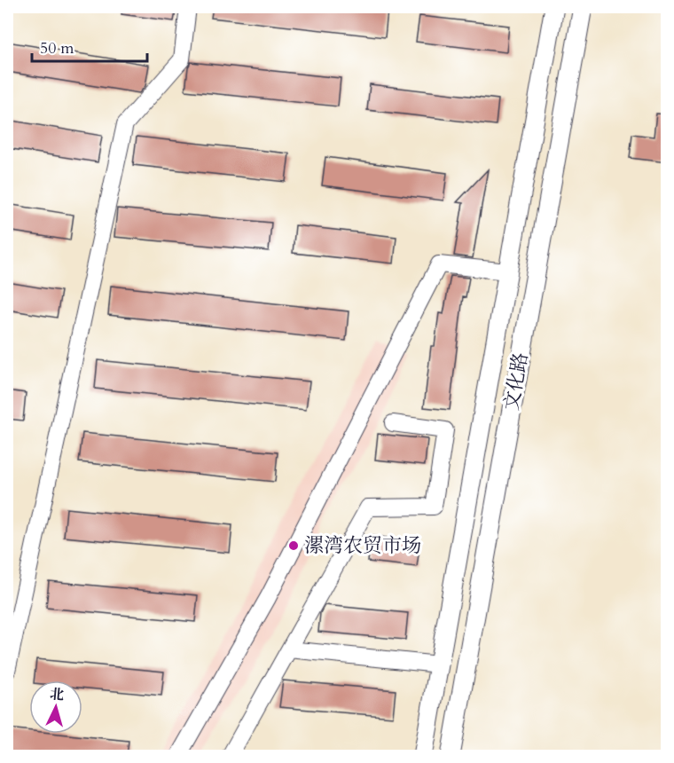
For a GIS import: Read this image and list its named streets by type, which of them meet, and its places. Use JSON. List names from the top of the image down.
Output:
{
  "streets": {
    "street": ["文化路"]
  },
  "places": ["漯湾农贸市场"],
  "scale_bar": "50 m",
  "north": "top"
}
